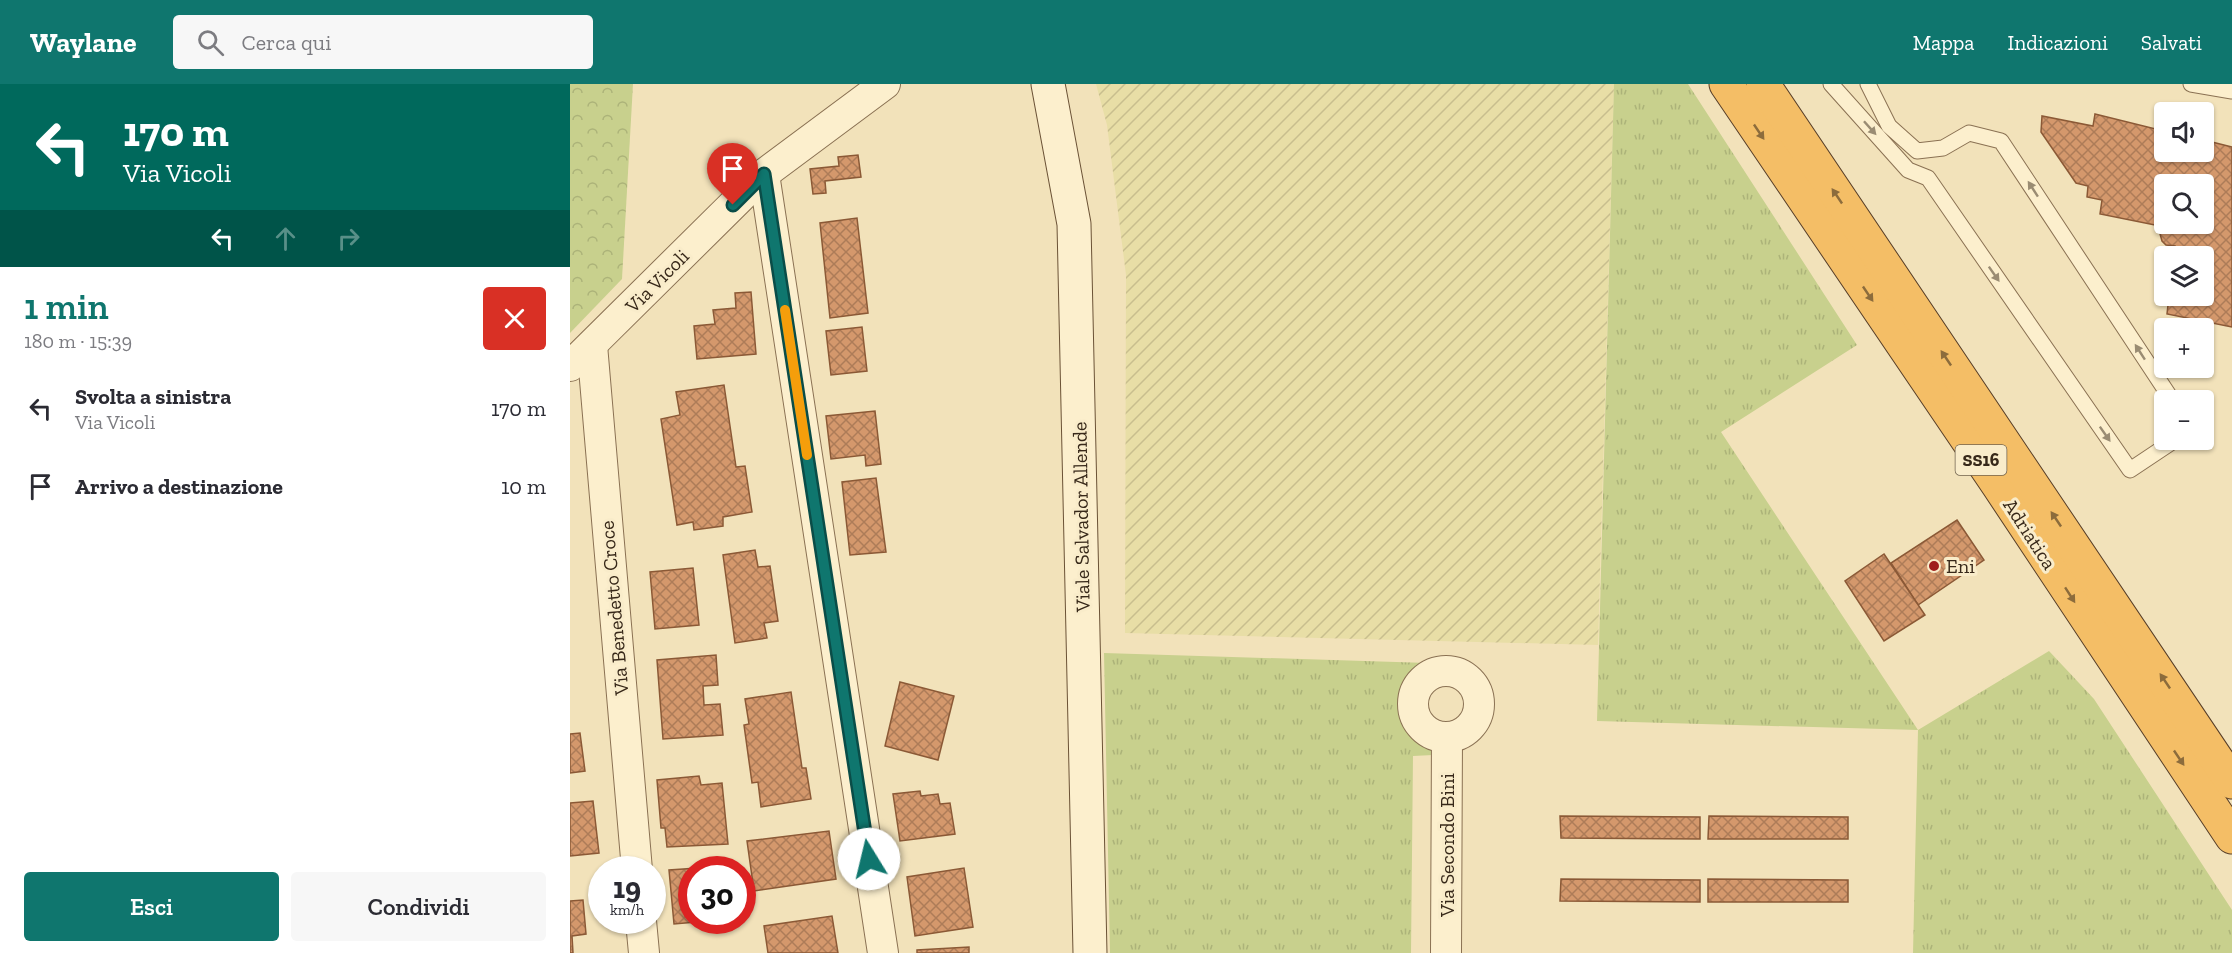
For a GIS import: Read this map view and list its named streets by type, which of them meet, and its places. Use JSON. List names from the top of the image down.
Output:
{
  "streets": {
    "highway": ["SS16", "Adriatica"],
    "main road": ["Viale Salvador Allende"],
    "street": ["Via Vicoli", "Via Benedetto Croce", "Via Secondo Bini"]
  },
  "crossings": [
    ["Via Vicoli", "Via Benedetto Croce"]
  ],
  "places": ["Eni"],
  "page": {
    "header": "Waylane",
    "search": "Cerca qui",
    "nav": ["Mappa", "Indicazioni", "Salvati"],
    "turn": ["170 m", "Via Vicoli"],
    "map_buttons": ["+", "−"],
    "heading": ["1 min", "180 m · 15:39"],
    "list": [
      {
        "name": "Svolta a sinistra",
        "note": "Via Vicoli",
        "value": "170 m"
      },
      {
        "name": "Arrivo a destinazione",
        "value": "10 m"
      }
    ],
    "speed": "19 km/h",
    "limit": "30",
    "buttons": ["Esci", "Condividi"]
  }
}
